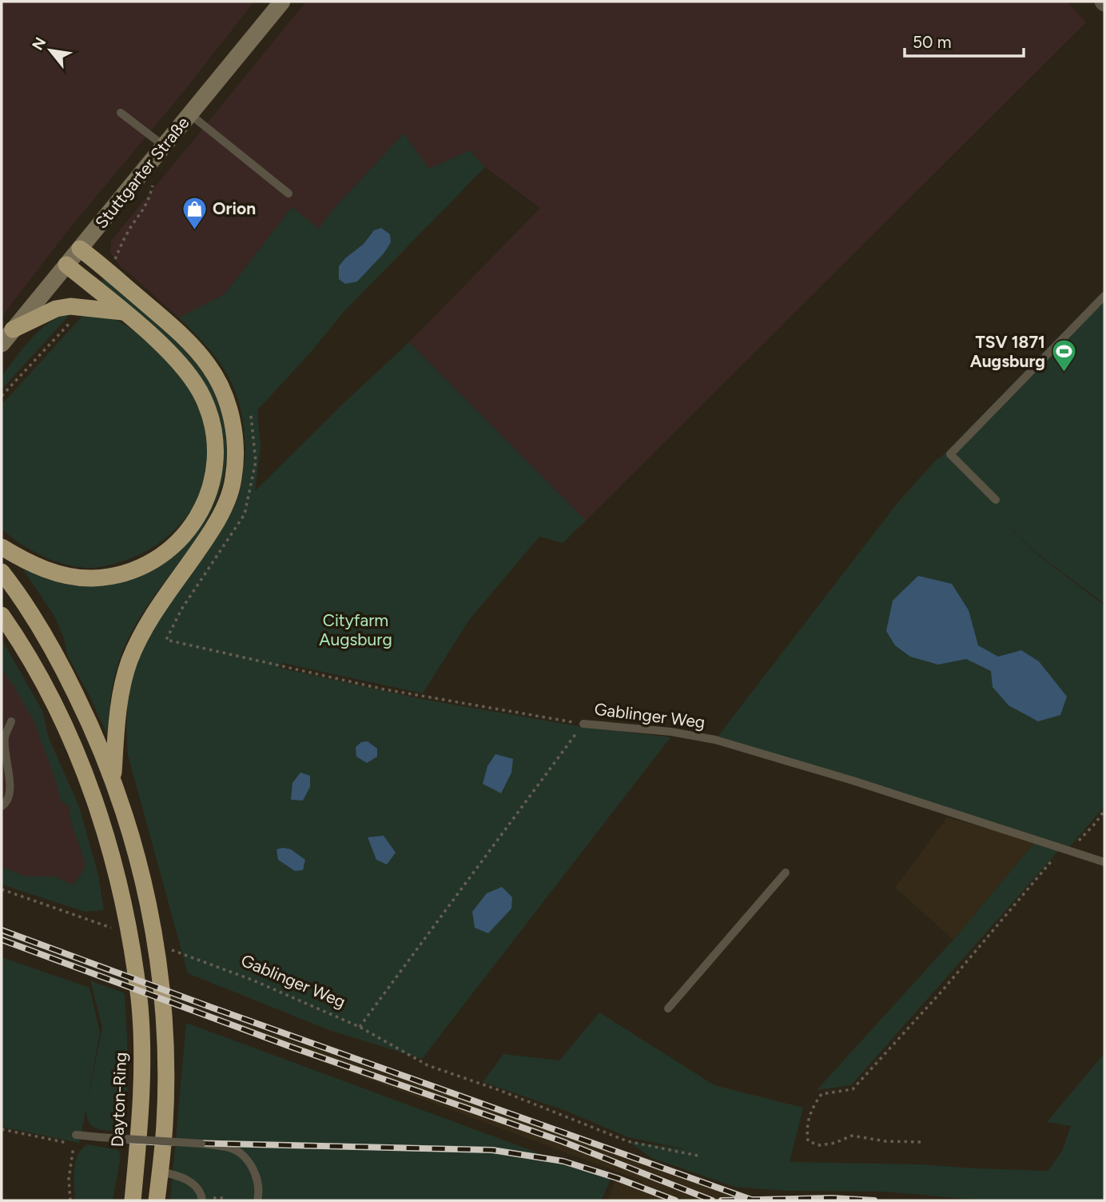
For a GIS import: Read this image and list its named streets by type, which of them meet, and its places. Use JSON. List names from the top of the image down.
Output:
{
  "streets": {
    "highway": ["Dayton-Ring"],
    "main road": ["Stuttgarter Straße"],
    "lane": ["Gablinger Weg"]
  },
  "parks": ["Cityfarm Augsburg"],
  "places": {
    "shop": ["Orion"],
    "sports": ["TSV 1871 Augsburg"]
  },
  "scale_bar": "50 m",
  "north": "top left"
}
